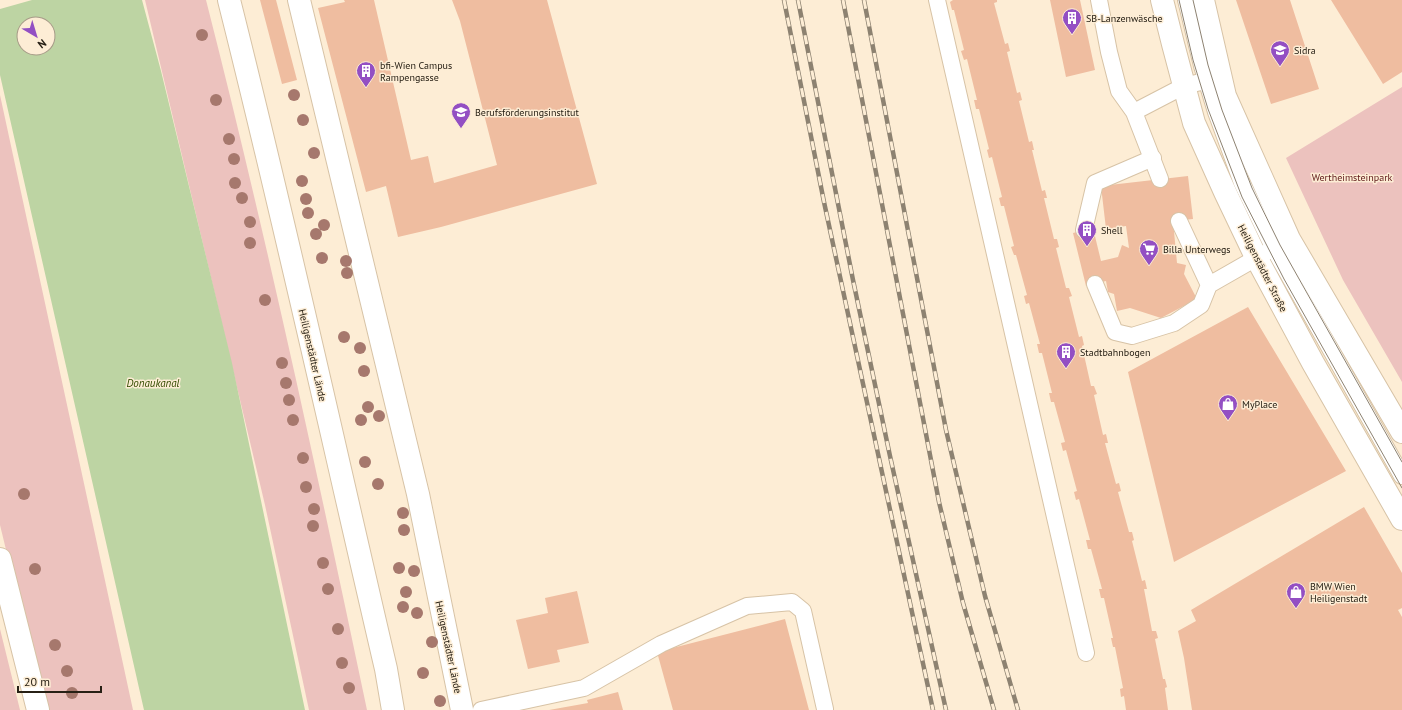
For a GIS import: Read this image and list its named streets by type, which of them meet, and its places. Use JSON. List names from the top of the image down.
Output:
{
  "streets": {
    "main road": ["Heiligenstädter Straße", "Heiligenstädter Lände"]
  },
  "water": ["Donaukanal"],
  "parks": ["Wertheimsteinpark"],
  "places": {
    "building": [
      "SB-Lanzenwäsche",
      "bfi-Wien Campus Rampengasse",
      "Shell",
      "Stadtbahnbogen"
    ],
    "school or university": ["Sidra", "Berufsförderungsinstitut"],
    "supermarket": ["Billa Unterwegs"],
    "shop": ["MyPlace", "BMW Wien Heiligenstadt"]
  },
  "scale_bar": "20 m",
  "north": "bottom right"
}
